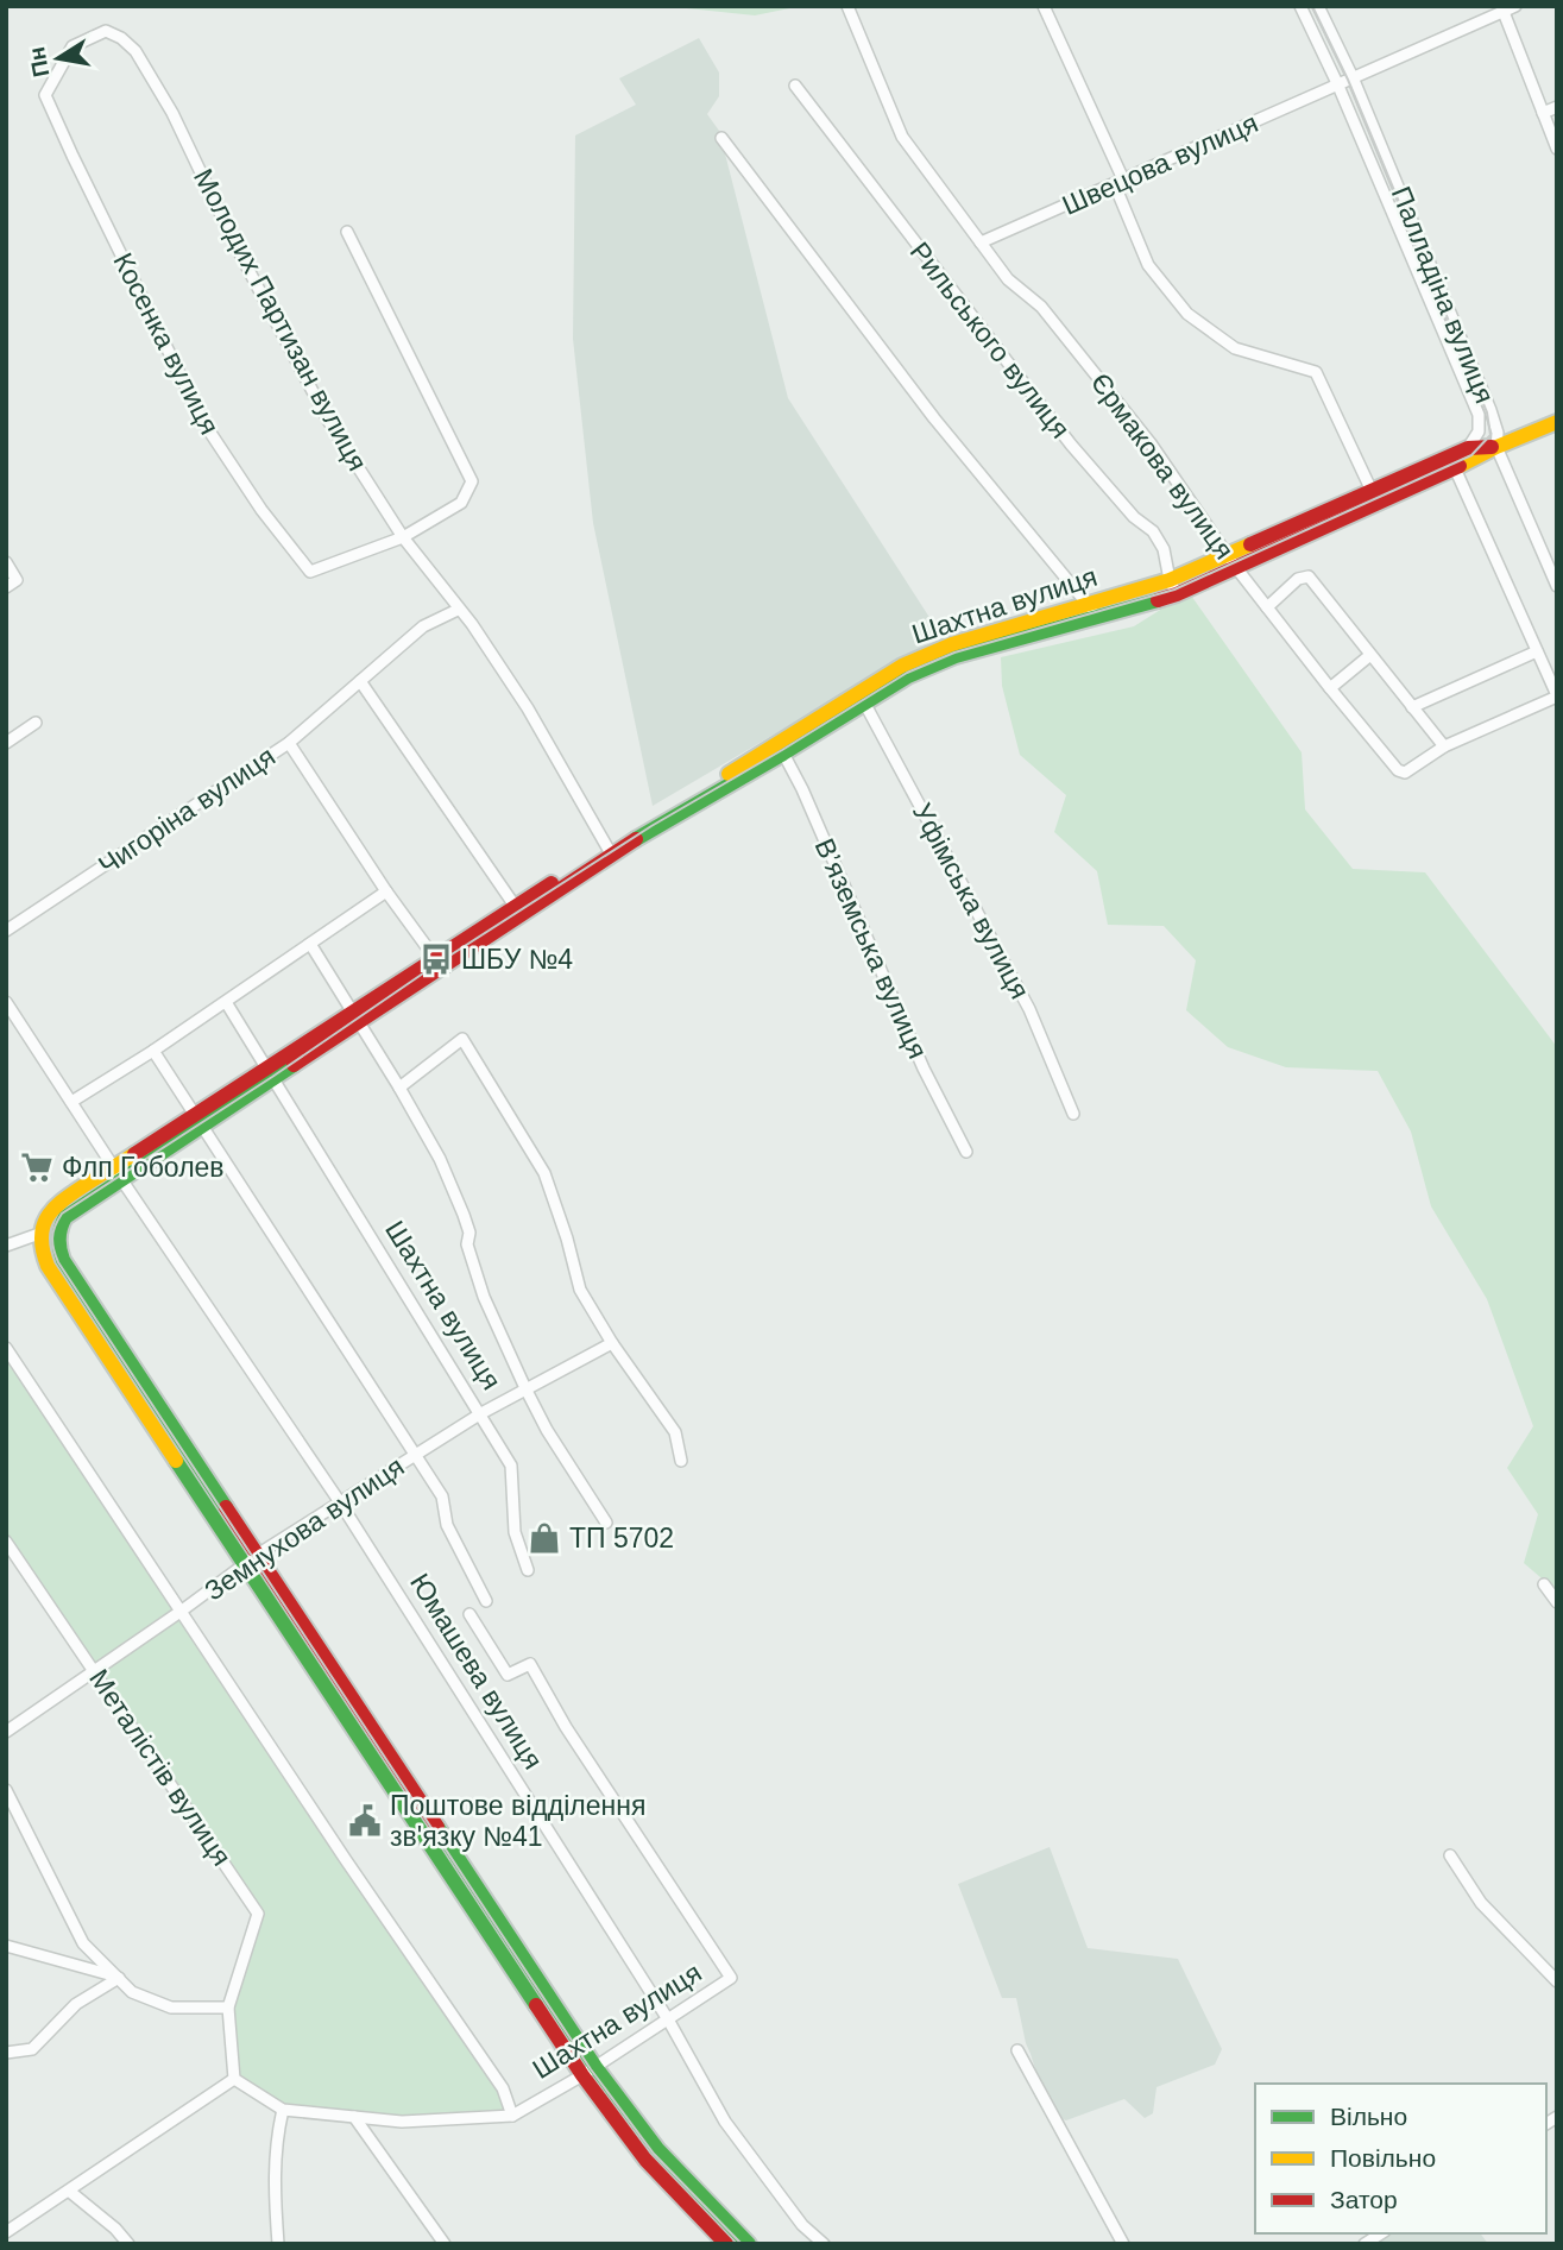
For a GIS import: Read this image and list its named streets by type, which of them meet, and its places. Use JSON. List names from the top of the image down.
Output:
{
  "streets": {
    "main road": ["Шахтна вулиця"],
    "street": [
      "Швецова вулиця",
      "Палладіна вулиця",
      "Молодих Партизан вулиця",
      "Рильського вулиця",
      "Косенка вулиця",
      "Єрмакова вулиця",
      "Чигоріна вулиця",
      "Уфімська вулиця",
      "В’яземська вулиця",
      "Земнухова вулиця",
      "Юмашева вулиця",
      "Металістів вулиця"
    ]
  },
  "crossings": [
    ["Швецова вулиця", "Палладіна вулиця"],
    ["Швецова вулиця", "Єрмакова вулиця"],
    ["Палладіна вулиця", "Шахтна вулиця"],
    ["Молодих Партизан вулиця", "Косенка вулиця"],
    ["Молодих Партизан вулиця", "Чигоріна вулиця"],
    ["Рильського вулиця", "Шахтна вулиця"],
    ["Єрмакова вулиця", "Шахтна вулиця"],
    ["Шахтна вулиця", "Уфімська вулиця"],
    ["Шахтна вулиця", "В’яземська вулиця"],
    ["Шахтна вулиця", "Земнухова вулиця"],
    ["Шахтна вулиця", "Юмашева вулиця"],
    ["Земнухова вулиця", "Юмашева вулиця"],
    ["Земнухова вулиця", "Металістів вулиця"]
  ],
  "places": {
    "bus stop": ["ШБУ №4"],
    "supermarket": ["Флп Гоболев"],
    "shop": ["ТП 5702"],
    "public building": ["Поштове відділення зв'язку №41"]
  },
  "legend": ["Вільно", "Повільно", "Затор"],
  "north": "left"
}
